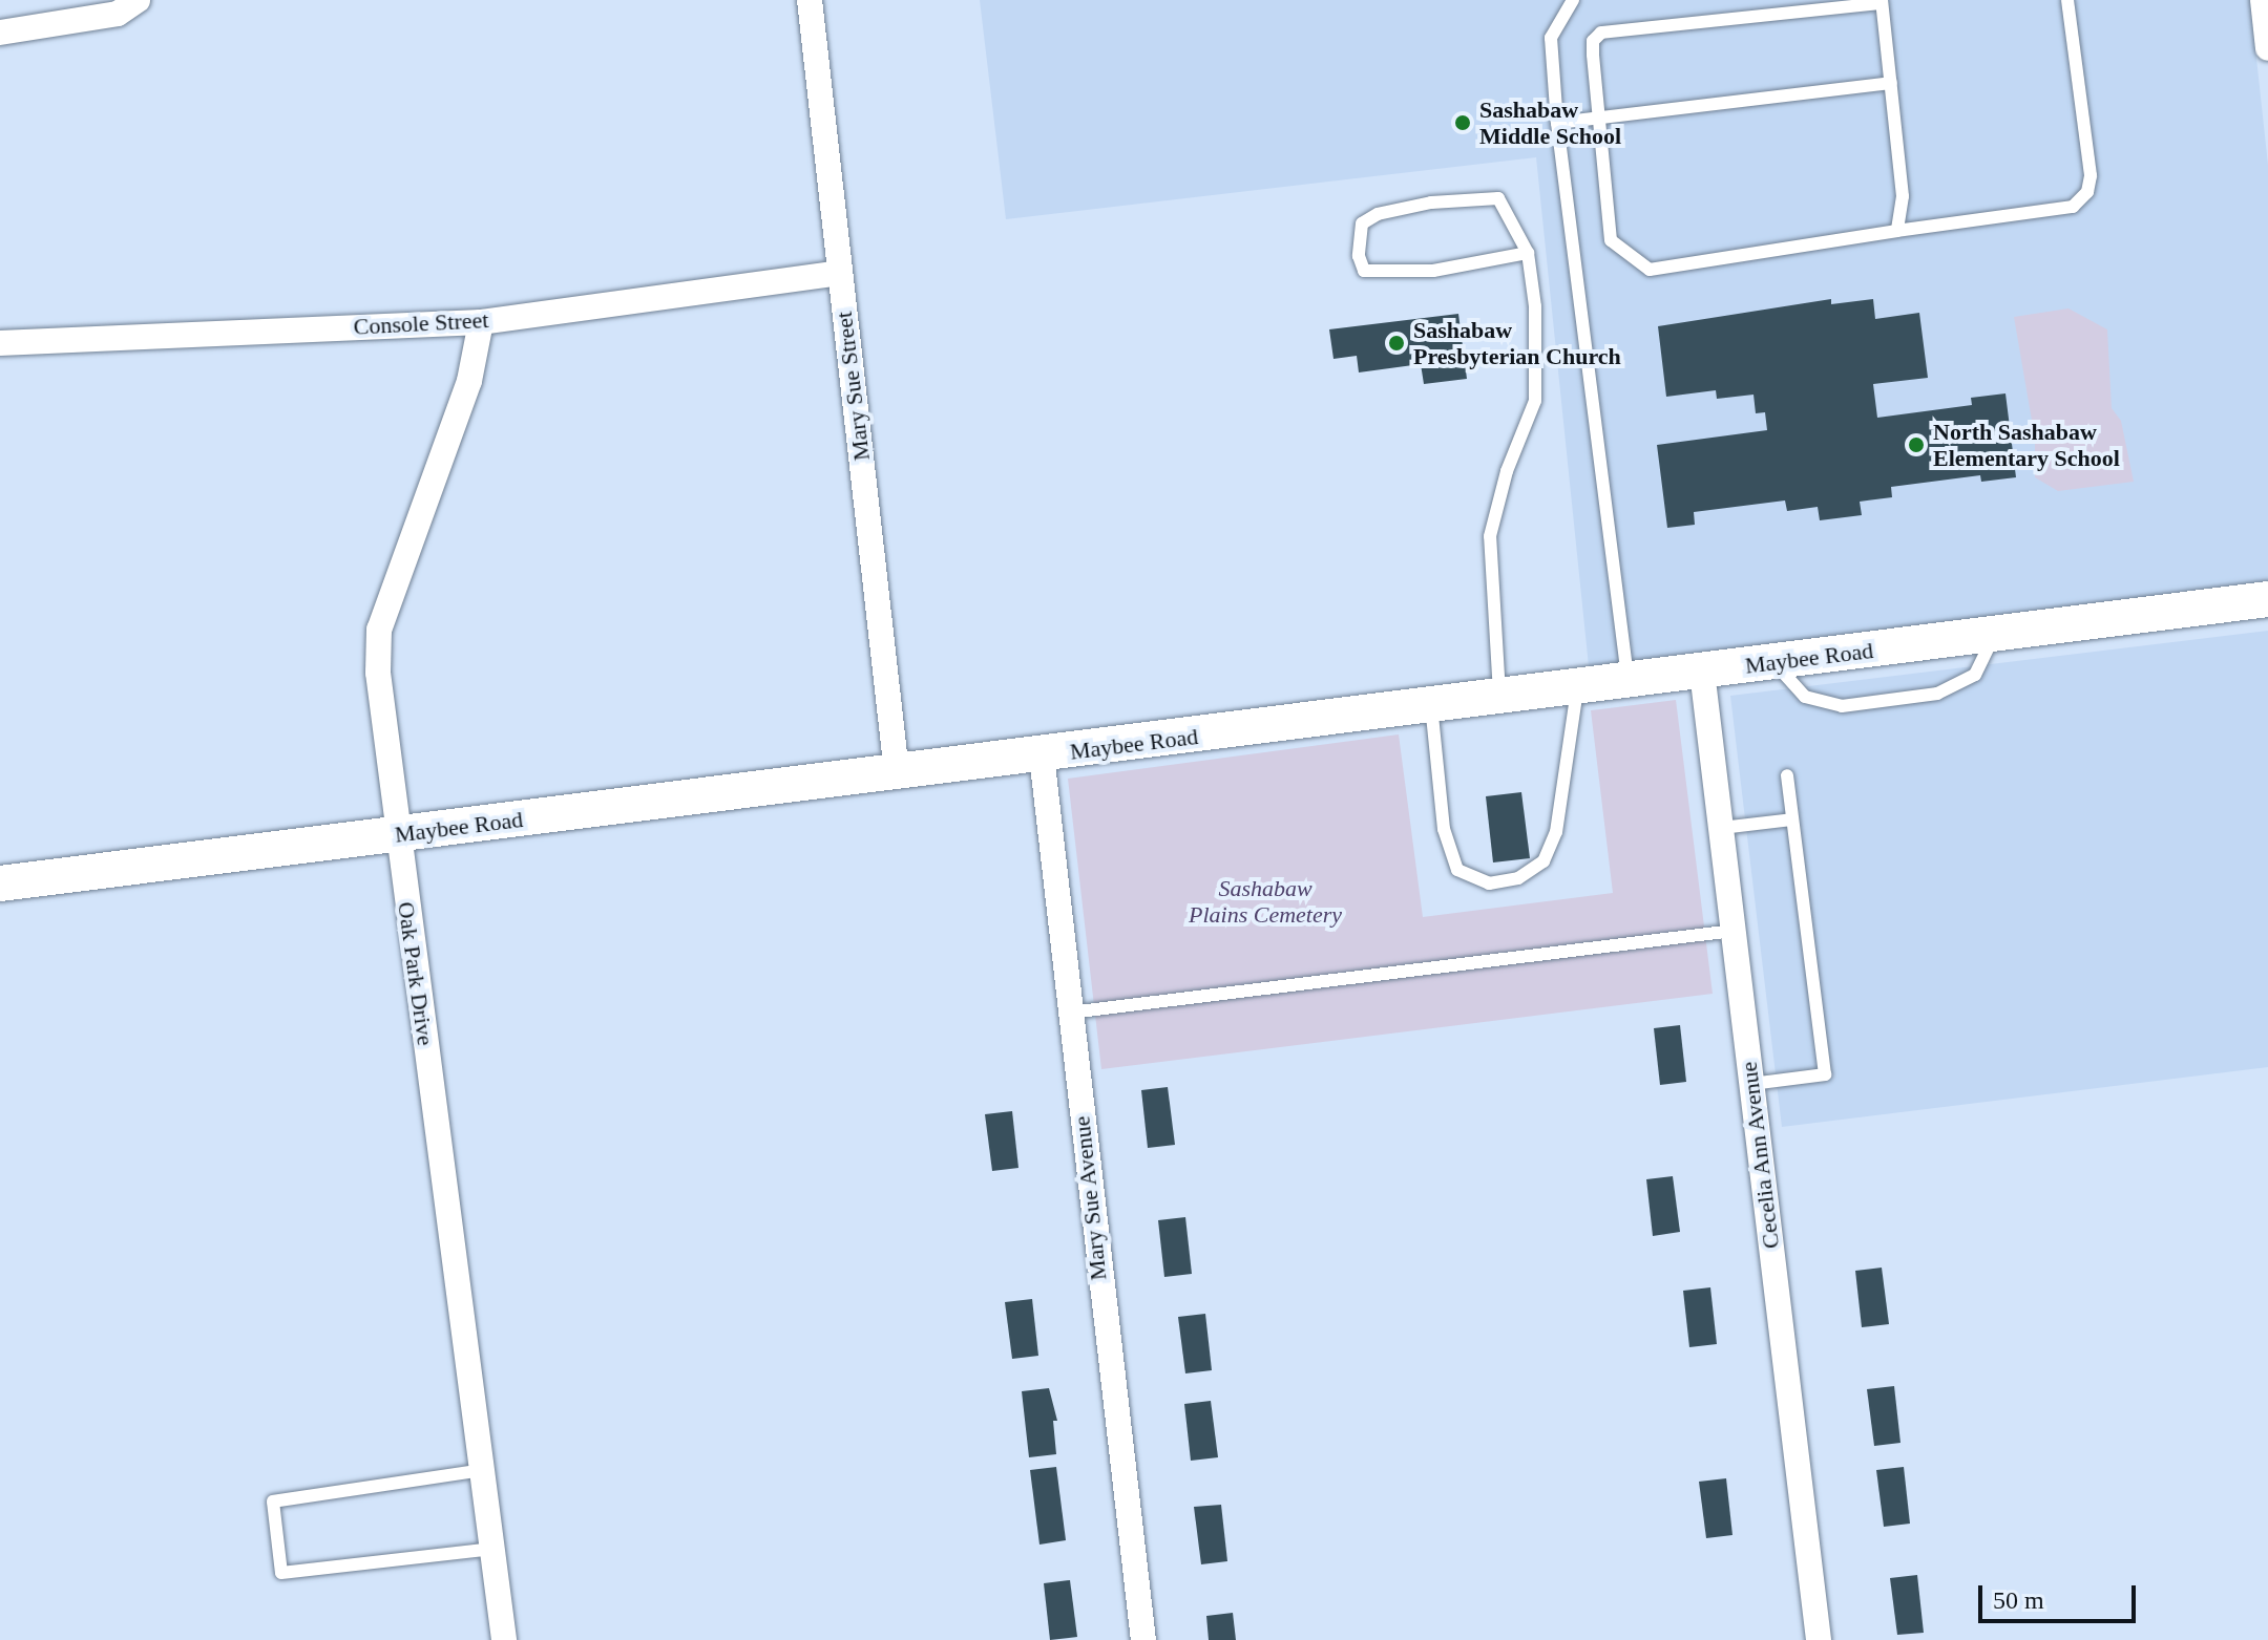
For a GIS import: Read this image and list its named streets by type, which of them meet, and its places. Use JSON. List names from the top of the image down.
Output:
{
  "streets": {
    "main road": ["Maybee Road"],
    "street": [
      "Console Street",
      "Mary Sue Street",
      "Oak Park Drive",
      "Cecelia Ann Avenue",
      "Mary Sue Avenue"
    ]
  },
  "crossings": [
    ["Console Street", "Mary Sue Street"],
    ["Console Street", "Oak Park Drive"],
    ["Mary Sue Street", "Maybee Road"],
    ["Maybee Road", "Oak Park Drive"],
    ["Maybee Road", "Cecelia Ann Avenue"],
    ["Maybee Road", "Mary Sue Avenue"]
  ],
  "parks": ["Sashabaw Plains Cemetery"],
  "places": ["Sashabaw Middle School", "Sashabaw Presbyterian Church", "North Sashabaw Elementary School"],
  "scale_bar": "50 m"
}
